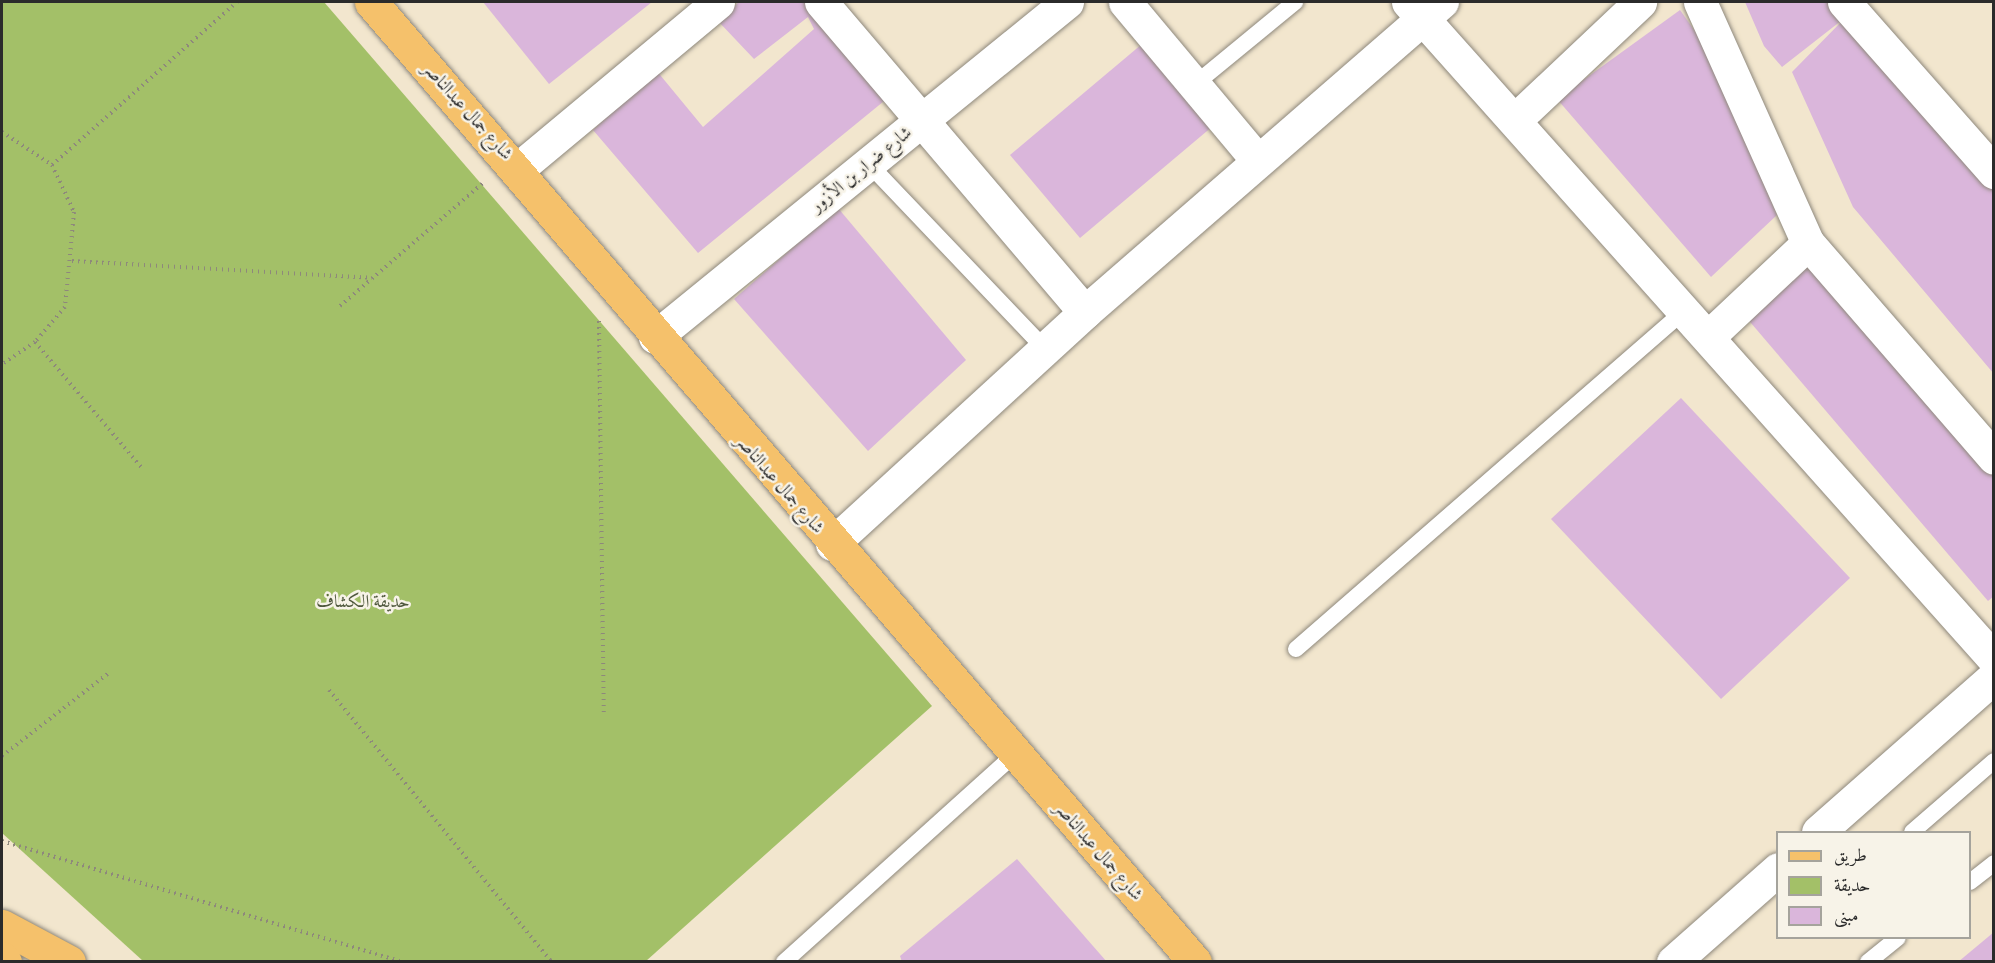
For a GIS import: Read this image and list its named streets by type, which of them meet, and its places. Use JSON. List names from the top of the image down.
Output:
{
  "streets": {
    "main road": ["شارع جمال عبدالناصر"],
    "street": ["شارع ضرار بن الأزور"]
  },
  "crossings": [
    ["شارع جمال عبدالناصر", "شارع ضرار بن الأزور"]
  ],
  "parks": ["حديقة الكشاف"],
  "legend": ["طريق", "حديقة", "مبنى"]
}
